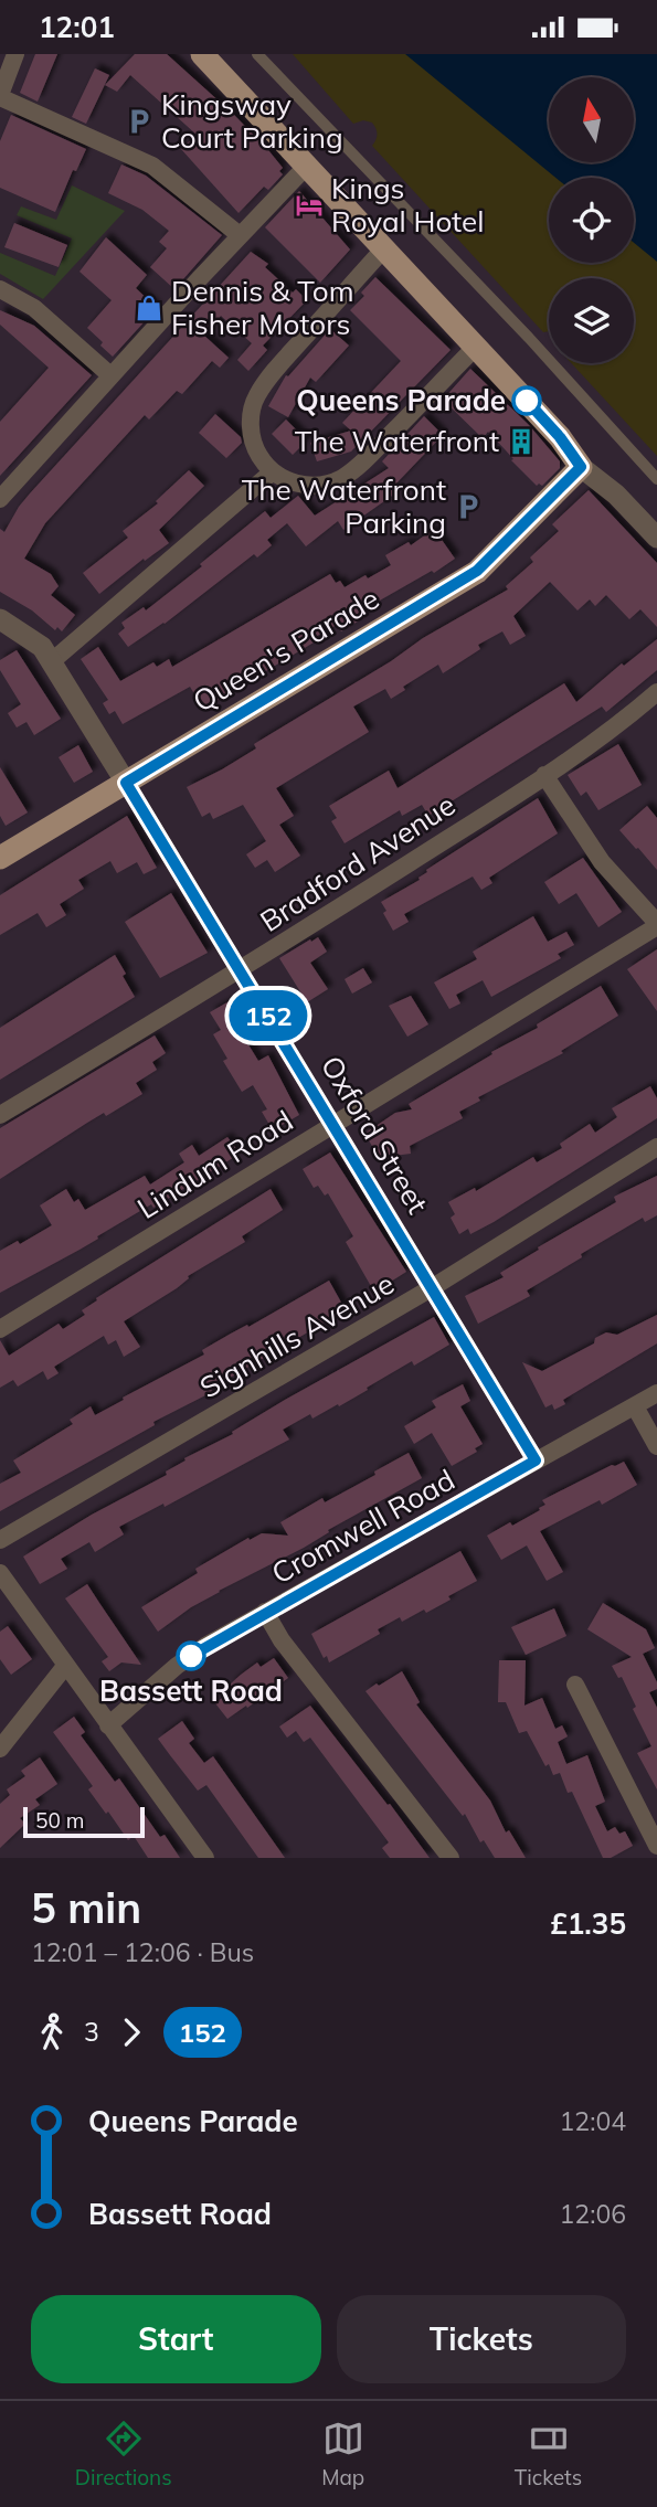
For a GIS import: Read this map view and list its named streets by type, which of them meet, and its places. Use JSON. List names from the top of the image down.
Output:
{
  "streets": {
    "main road": ["Queen's Parade"],
    "street": [
      "Bradford Avenue",
      "Oxford Street",
      "Lindum Road",
      "Signhills Avenue",
      "Cromwell Road"
    ]
  },
  "crossings": [
    ["Queen's Parade", "Oxford Street"],
    ["Bradford Avenue", "Oxford Street"],
    ["Oxford Street", "Lindum Road"],
    ["Oxford Street", "Signhills Avenue"],
    ["Oxford Street", "Cromwell Road"]
  ],
  "places": {
    "parking": ["Kingsway Court Parking", "The Waterfront Parking"],
    "hotel": ["Kings Royal Hotel"],
    "shop": ["Dennis & Tom Fisher Motors"],
    "other": ["Queens Parade", "Bassett Road"],
    "building": ["The Waterfront"]
  },
  "lines": ["bus line 152"],
  "scale_bar": "50 m",
  "north": "top",
  "page": {
    "status": "12:01",
    "on_map": "152",
    "scale": "50 m",
    "heading": ["5 min", "12:01 – 12:06 · Bus", "£1.35"],
    "legs": ["3", "152"],
    "list": [
      {
        "name": "Queens Parade",
        "value": "12:04"
      },
      {
        "name": "Bassett Road",
        "value": "12:06"
      }
    ],
    "buttons": ["Start", "Tickets"],
    "tabs": ["Directions", "Map", "Tickets"]
  }
}
